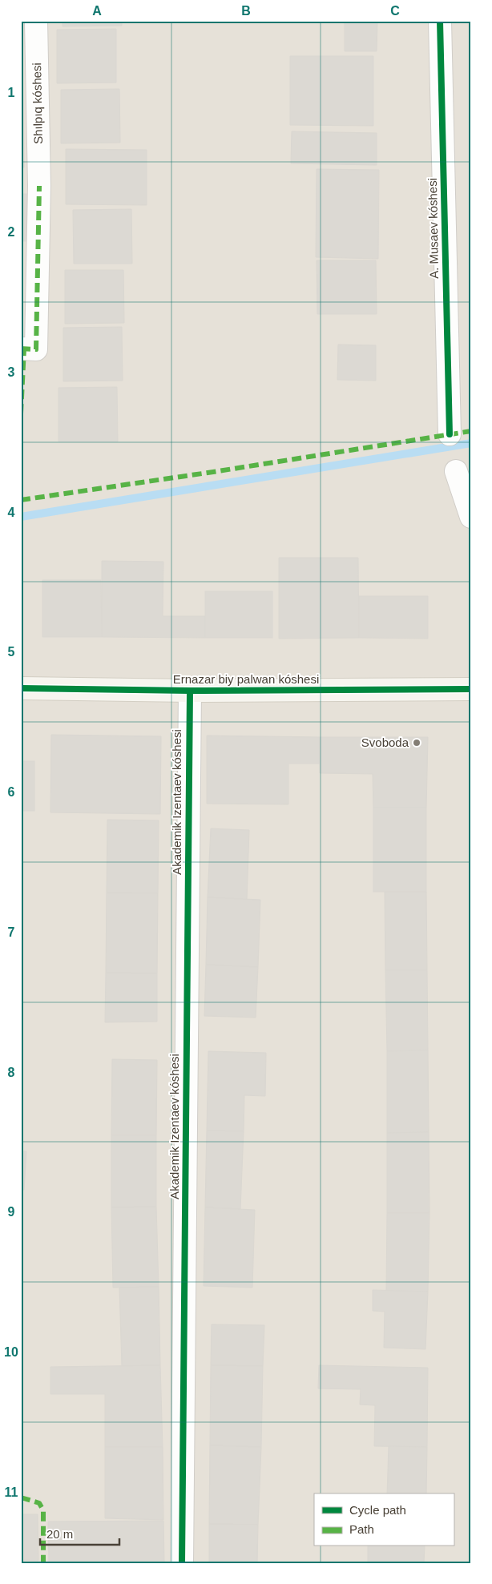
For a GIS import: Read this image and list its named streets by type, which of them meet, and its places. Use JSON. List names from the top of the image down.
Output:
{
  "streets": {
    "street": [
      "Shılpıq kóshesi",
      "A. Musaev kóshesi",
      "Ernazar biy palwan kóshesi",
      "Akademik Izentaev kóshesi"
    ]
  },
  "crossings": [
    ["Ernazar biy palwan kóshesi", "Akademik Izentaev kóshesi"]
  ],
  "places": ["Svoboda"],
  "legend": ["Cycle path", "Path"],
  "scale_bar": "20 m",
  "grid": {
    "columns": ["A", "B", "C"],
    "rows": [
      "1",
      "2",
      "3",
      "4",
      "5",
      "6",
      "7",
      "8",
      "9",
      "10",
      "11"
    ]
  }
}
